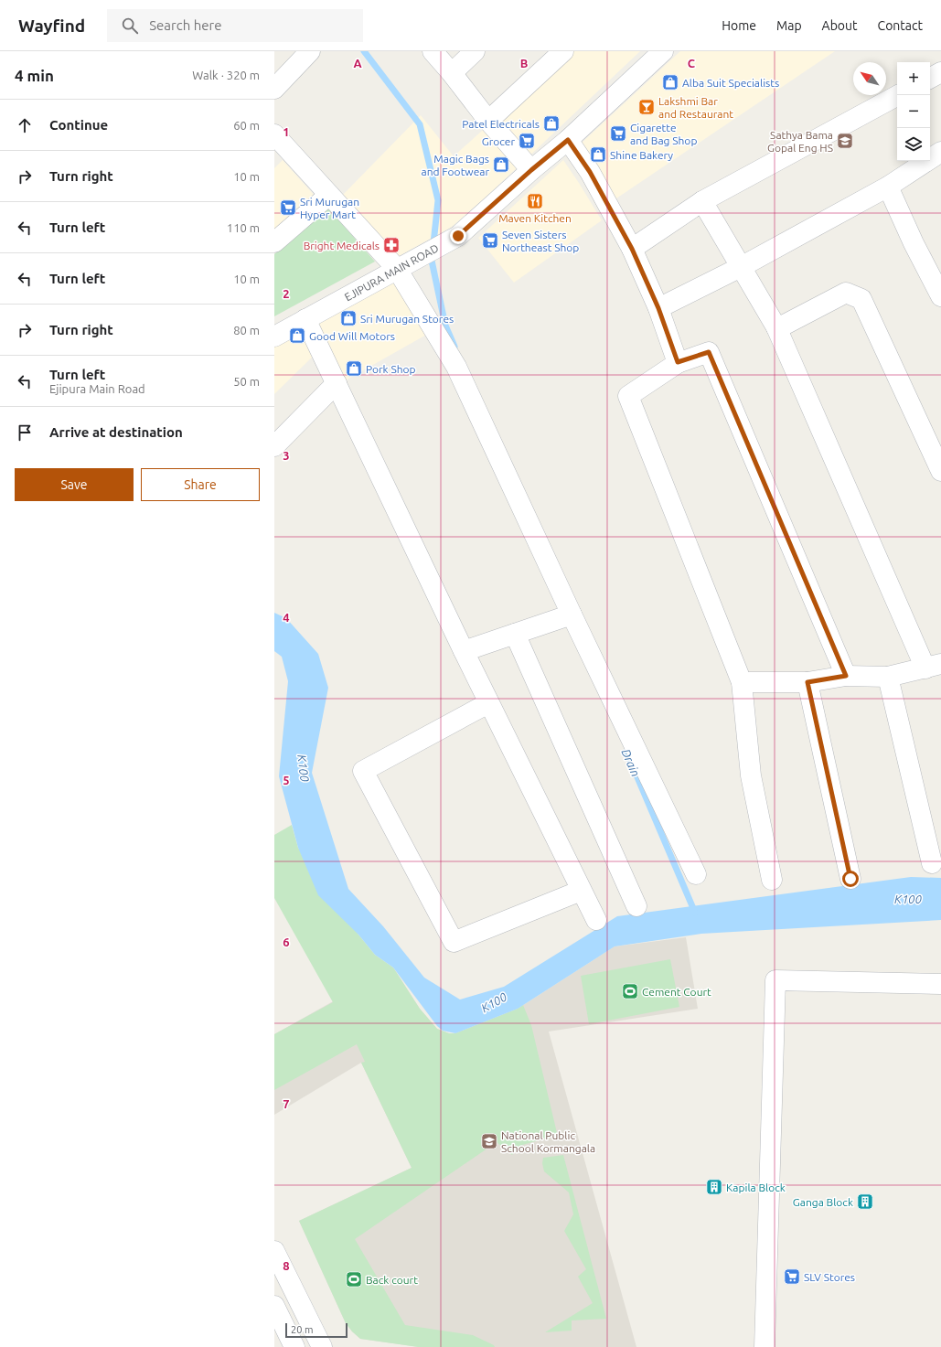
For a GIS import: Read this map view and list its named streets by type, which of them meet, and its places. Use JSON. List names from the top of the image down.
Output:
{
  "streets": {
    "street": ["EJIPURA MAIN ROAD"]
  },
  "water": ["Drain", "K100"],
  "places": {
    "shop": [
      "Alba Suit Specialists",
      "Patel Electricals",
      "Shine Bakery",
      "Magic Bags and Footwear",
      "Sri Murugan Stores",
      "Good Will Motors",
      "Pork Shop"
    ],
    "bar": ["Lakshmi Bar and Restaurant"],
    "supermarket": [
      "Cigarette and Bag Shop",
      "Grocer",
      "Sri Murugan Hyper Mart",
      "Seven Sisters Northeast Shop",
      "SLV Stores"
    ],
    "school or university": ["Sathya Bama Gopal Eng HS", "National Public School Kormangala"],
    "restaurant": ["Maven Kitchen"],
    "pharmacy": ["Bright Medicals"],
    "sports": ["Cement Court", "Back court"],
    "building": ["Kapila Block", "Ganga Block"]
  },
  "scale_bar": "20 m",
  "north": "top left",
  "page": {
    "header": "Wayfind",
    "search": "Search here",
    "nav": [
      "Home",
      "Map",
      "About",
      "Contact"
    ],
    "heading": ["4 min", "Walk · 320 m"],
    "map_buttons": ["+", "−"],
    "list": [
      ["Continue", "60 m"],
      ["Turn right", "10 m"],
      ["Turn left", "110 m"],
      ["Turn left", "10 m"],
      ["Turn right", "80 m"],
      ["Turn left", "Ejipura Main Road", "50 m"],
      "Arrive at destination"
    ],
    "buttons": ["Save", "Share"],
    "scale": "20 m"
  },
  "grid": {
    "columns": ["A", "B", "C"],
    "rows": [
      "1",
      "2",
      "3",
      "4",
      "5",
      "6",
      "7",
      "8"
    ]
  }
}
